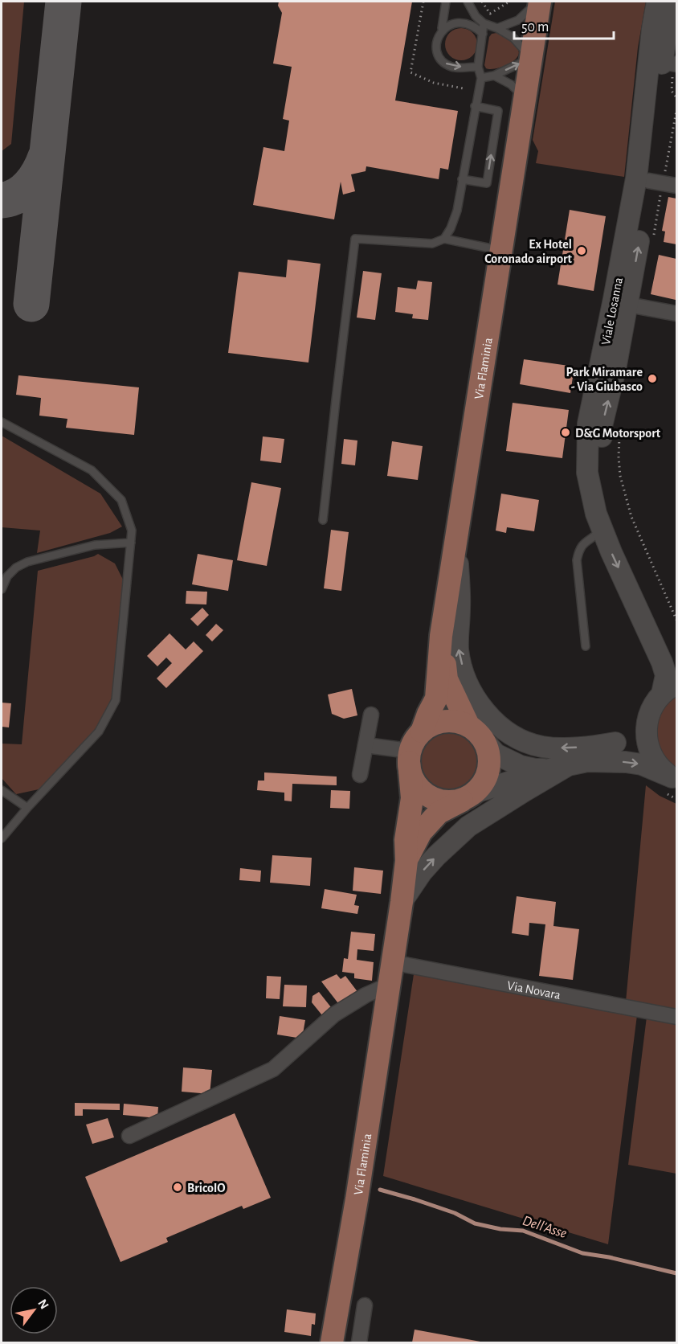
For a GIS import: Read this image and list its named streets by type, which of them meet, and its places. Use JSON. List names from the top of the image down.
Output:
{
  "streets": {
    "main road": ["Viale Losanna", "Via Flaminia"],
    "street": ["Via Novara"]
  },
  "crossings": [
    ["Via Flaminia", "Via Novara"]
  ],
  "water": ["Dell'Asse"],
  "places": [
    "Ex Hotel Coronado airport",
    "Park Miramare - Via Giubasco",
    "D&G Motorsport",
    "BricoIO"
  ],
  "scale_bar": "50 m",
  "north": "top right"
}
